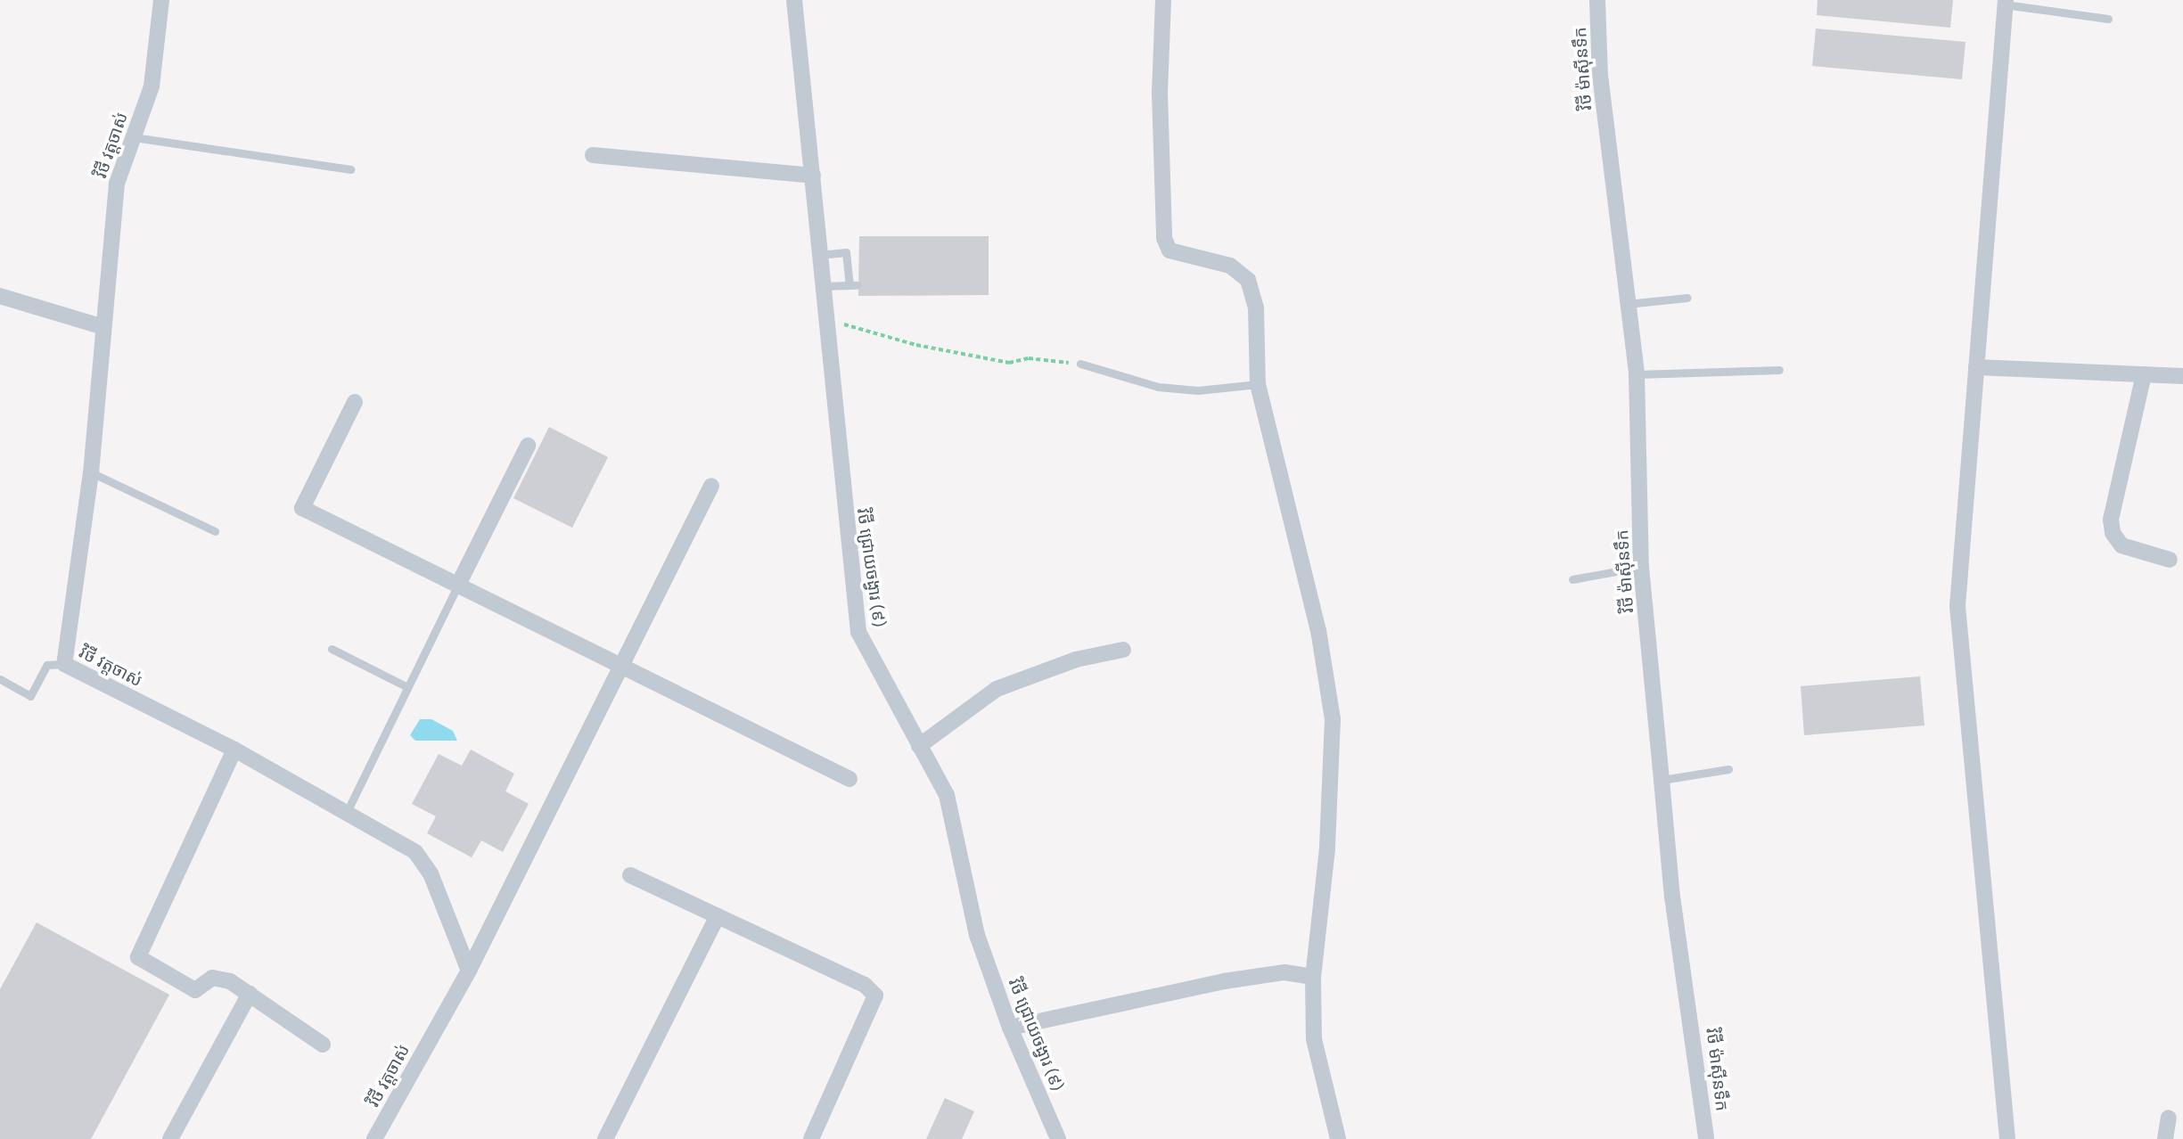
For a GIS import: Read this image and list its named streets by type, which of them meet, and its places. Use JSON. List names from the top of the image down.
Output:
{
  "streets": {
    "street": ["វិថី ម៉ាស៊ីនទឹក", "វិថី វត្តចាស់", "វិថី ជ្រោយចង្វារ (៩)"]
  }
}
